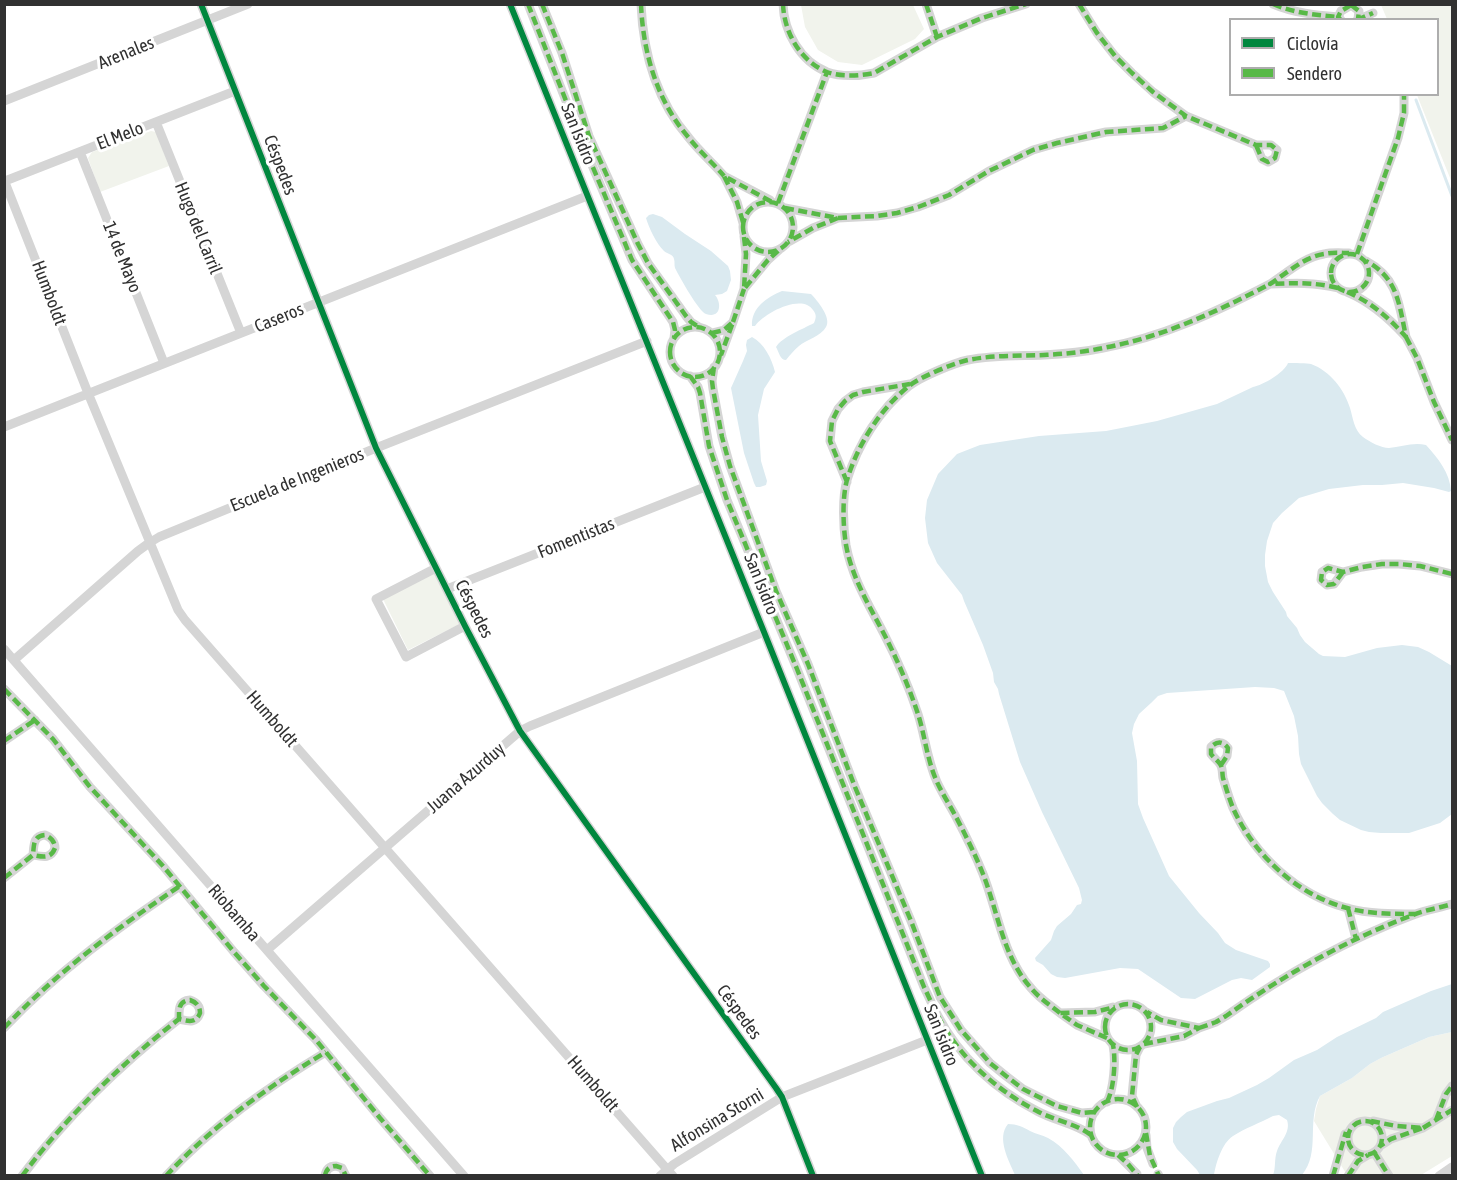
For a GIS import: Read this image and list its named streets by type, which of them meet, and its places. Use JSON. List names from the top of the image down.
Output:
{
  "streets": {
    "street": [
      "Arenales",
      "San Isidro",
      "El Melo",
      "Céspedes",
      "Hugo del Carril",
      "14 de Mayo",
      "Humboldt",
      "Caseros",
      "Escuela de Ingenieros",
      "Fomentistas",
      "Juana Azurduy",
      "Riobamba",
      "Alfonsina Storni"
    ]
  },
  "crossings": [
    ["Arenales", "Céspedes"],
    ["San Isidro", "Caseros"],
    ["San Isidro", "Escuela de Ingenieros"],
    ["San Isidro", "Fomentistas"],
    ["San Isidro", "Juana Azurduy"],
    ["San Isidro", "Alfonsina Storni"],
    ["El Melo", "Céspedes"],
    ["El Melo", "Hugo del Carril"],
    ["El Melo", "14 de Mayo"],
    ["El Melo", "Humboldt"],
    ["Céspedes", "Caseros"],
    ["Céspedes", "Escuela de Ingenieros"],
    ["Céspedes", "Fomentistas"],
    ["Céspedes", "Juana Azurduy"],
    ["Céspedes", "Alfonsina Storni"],
    ["Hugo del Carril", "Caseros"],
    ["14 de Mayo", "Caseros"],
    ["Humboldt", "Caseros"],
    ["Humboldt", "Escuela de Ingenieros"],
    ["Humboldt", "Juana Azurduy"],
    ["Humboldt", "Alfonsina Storni"],
    ["Escuela de Ingenieros", "Riobamba"],
    ["Juana Azurduy", "Riobamba"]
  ],
  "legend": ["Ciclovía", "Sendero"]
}
